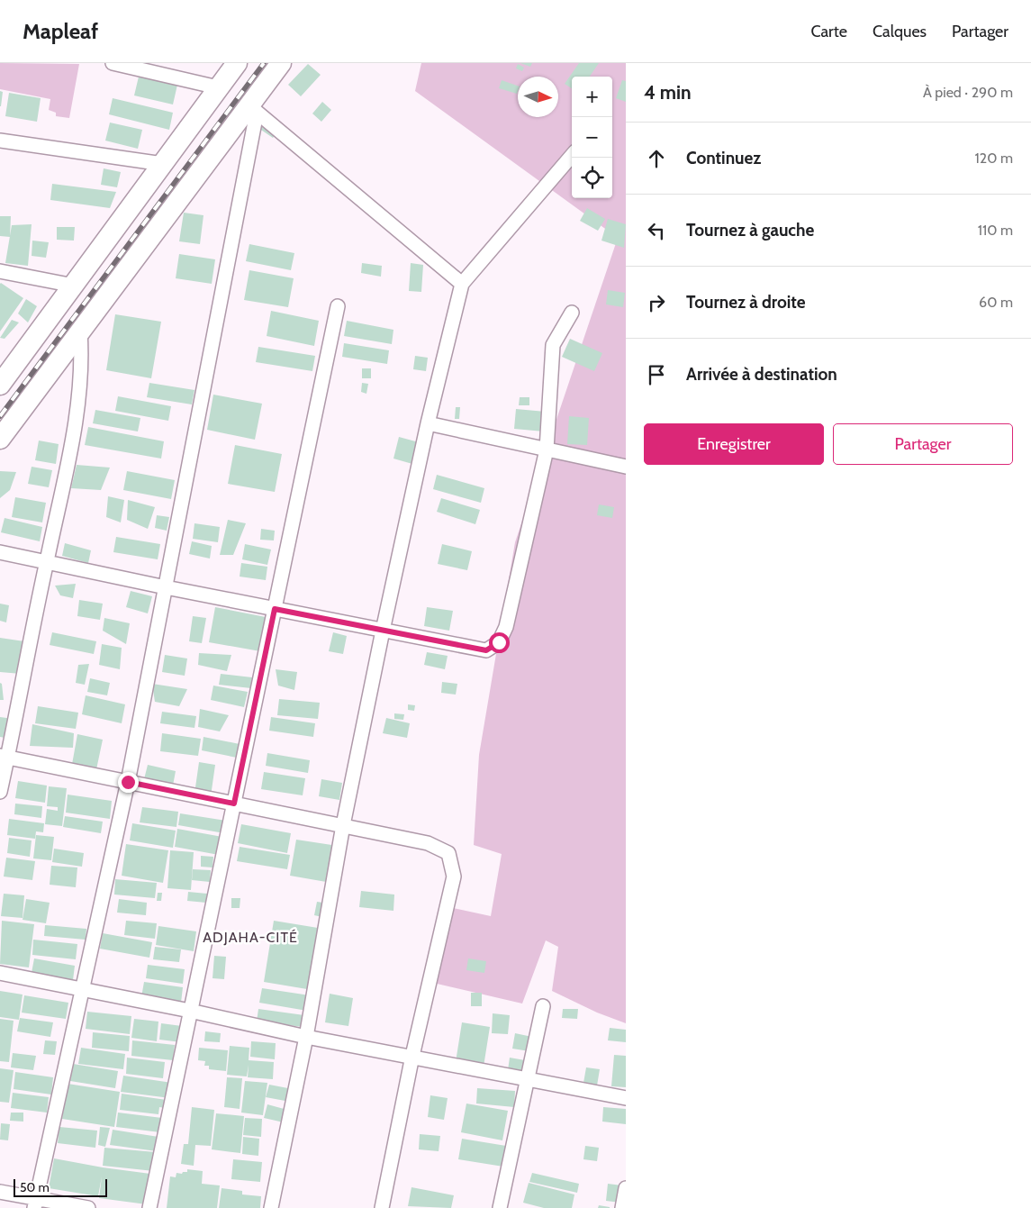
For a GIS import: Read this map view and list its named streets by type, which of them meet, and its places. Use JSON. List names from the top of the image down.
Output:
{
  "districts": ["ADJAHA-CITÉ"],
  "scale_bar": "50 m",
  "north": "right",
  "page": {
    "header": "Mapleaf",
    "nav": ["Carte", "Calques", "Partager"],
    "heading": ["4 min", "À pied · 290 m"],
    "map_buttons": ["+", "−"],
    "list": [
      ["Continuez", "120 m"],
      ["Tournez à gauche", "110 m"],
      ["Tournez à droite", "60 m"],
      "Arrivée à destination"
    ],
    "buttons": ["Enregistrer", "Partager"],
    "scale": "50 m"
  }
}
